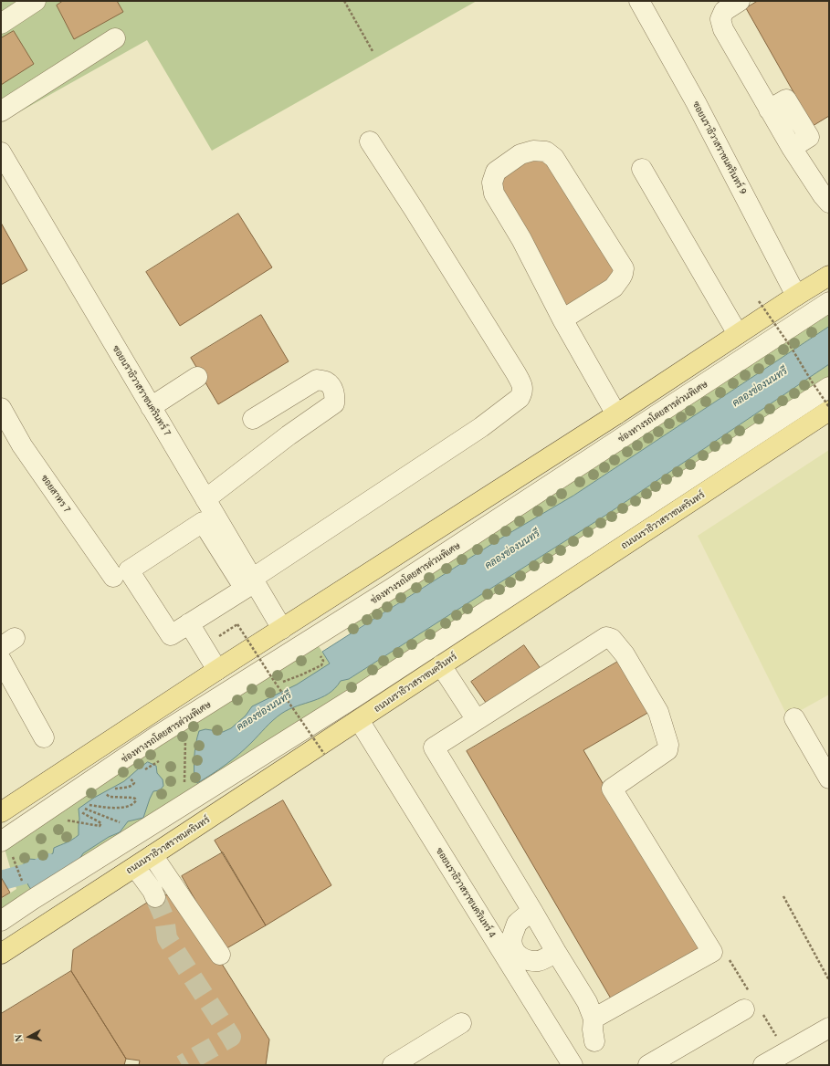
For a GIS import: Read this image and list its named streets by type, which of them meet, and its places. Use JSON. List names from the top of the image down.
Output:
{
  "streets": {
    "main road": ["ถนนนราธิวาสราชนครินทร์"],
    "street": [
      "ซอยนราธิวาสราชนครินทร์ 9",
      "ซอยนราธิวาสราชนครินทร์ 7",
      "ช่องทางรถโดยสารด่วนพิเศษ",
      "ซอยสาทร 7",
      "ซอยนราธิวาสราชนครินทร์ 4"
    ]
  },
  "crossings": [
    ["ถนนนราธิวาสราชนครินทร์", "ซอยนราธิวาสราชนครินทร์ 4"]
  ],
  "water": ["คลองช่องนนทรี"],
  "north": "left"
}
